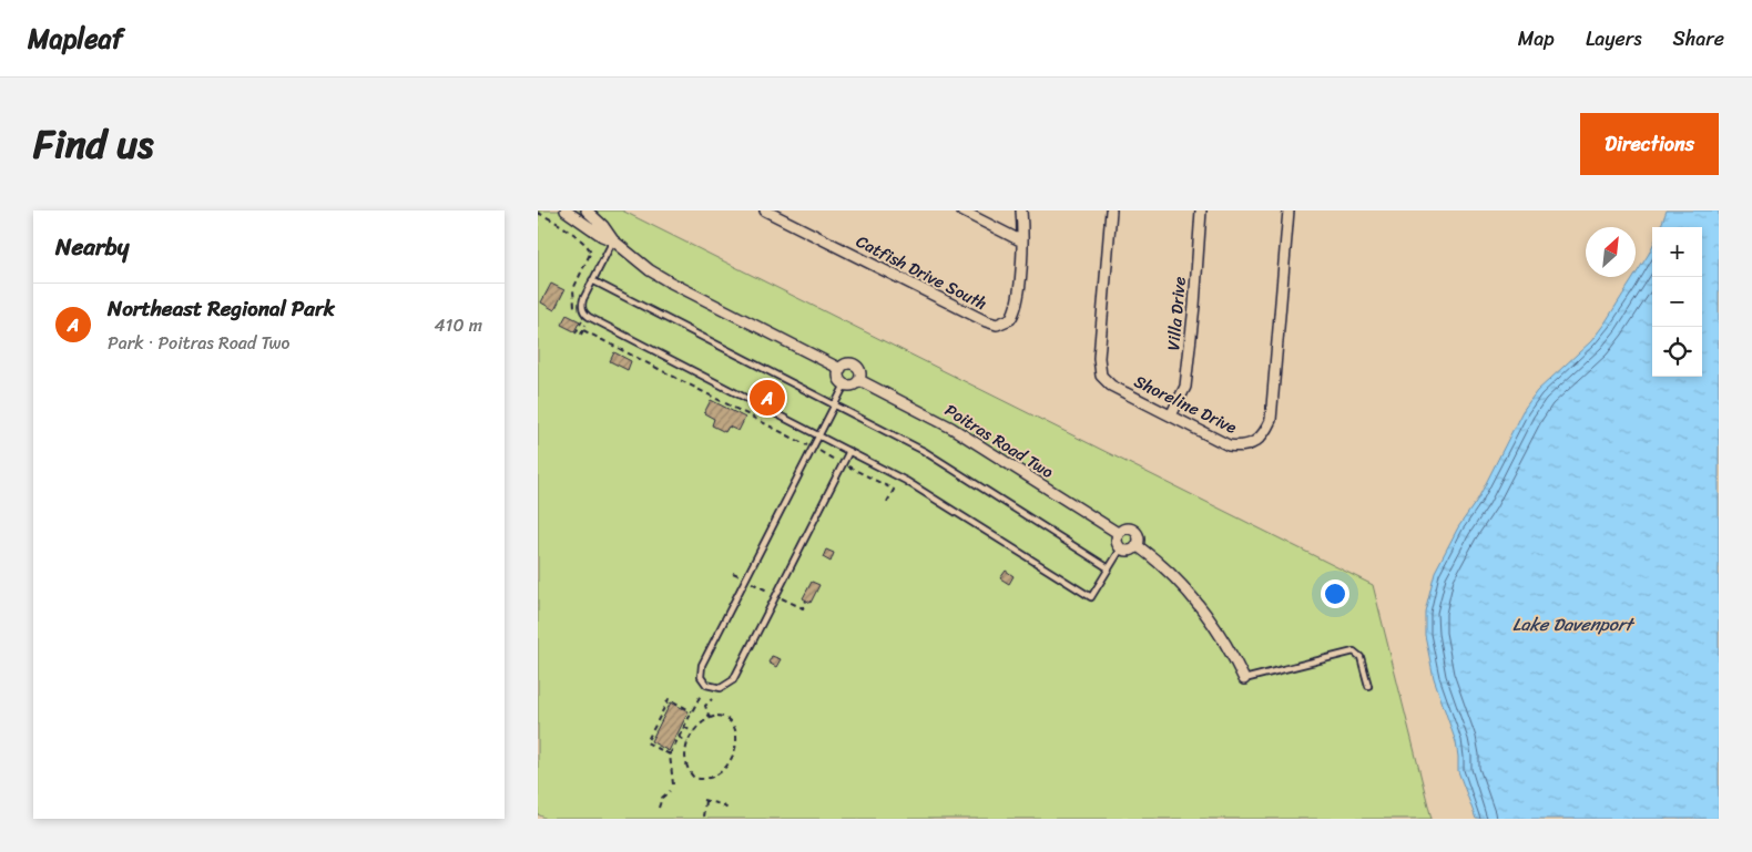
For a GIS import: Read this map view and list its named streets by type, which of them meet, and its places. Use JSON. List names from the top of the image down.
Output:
{
  "streets": {
    "street": [
      "Catfish Drive South",
      "Villa Drive",
      "Shoreline Drive",
      "Poitras Road Two"
    ]
  },
  "crossings": [
    ["Villa Drive", "Shoreline Drive"]
  ],
  "water": ["Lake Davenport"],
  "north": "top right",
  "page": {
    "header": "Mapleaf",
    "nav": ["Map", "Layers", "Share"],
    "title": "Find us",
    "buttons": "Directions",
    "heading": "Nearby",
    "map_buttons": ["+", "−"],
    "list": [
      {
        "mark": "A",
        "name": "Northeast Regional Park",
        "note": "Park · Poitras Road Two",
        "value": "410 m"
      }
    ],
    "pins": "A"
  }
}
